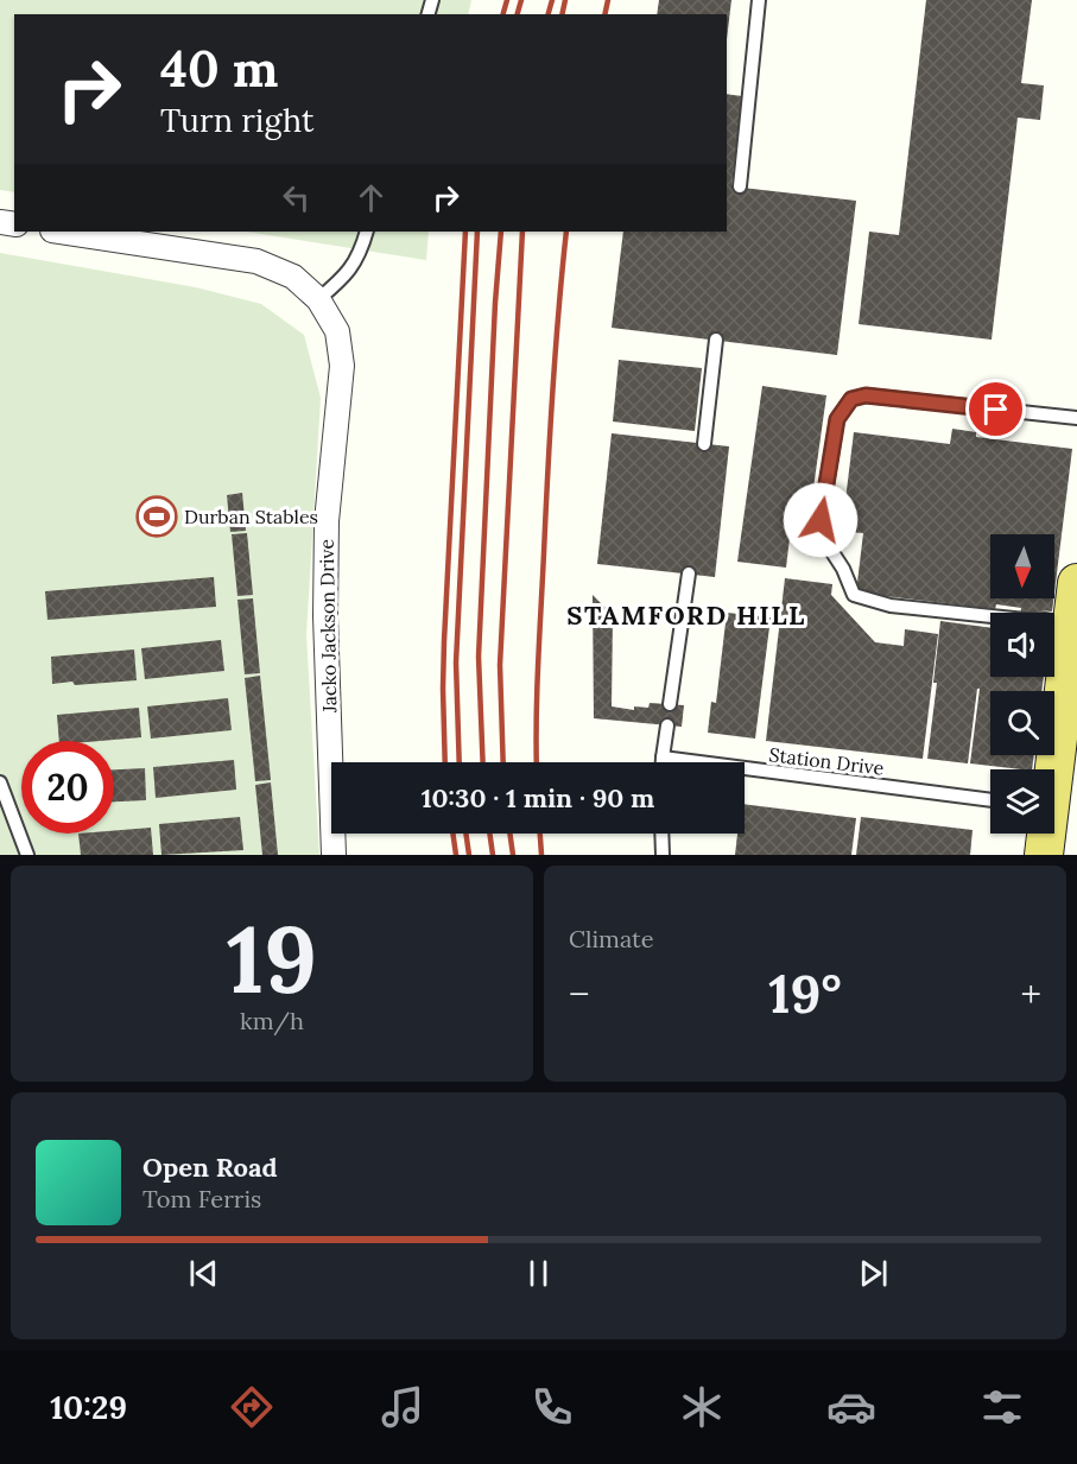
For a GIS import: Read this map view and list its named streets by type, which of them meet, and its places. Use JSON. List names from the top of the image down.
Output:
{
  "streets": {
    "street": ["Jacko Jackson Drive"],
    "lane": ["Station Drive"]
  },
  "districts": ["STAMFORD HILL"],
  "places": {
    "sports": ["Durban Stables"]
  },
  "north": "bottom",
  "page": {
    "turn": ["40 m", "Turn right"],
    "limit": "20",
    "trip": "10:30 · 1 min · 90 m",
    "tile": [
      ["19", "km/h"],
      "Climate"
    ],
    "heat": ["−", "19°", "+"],
    "song": ["Open Road", "Tom Ferris"],
    "tabs": "10:29"
  }
}
